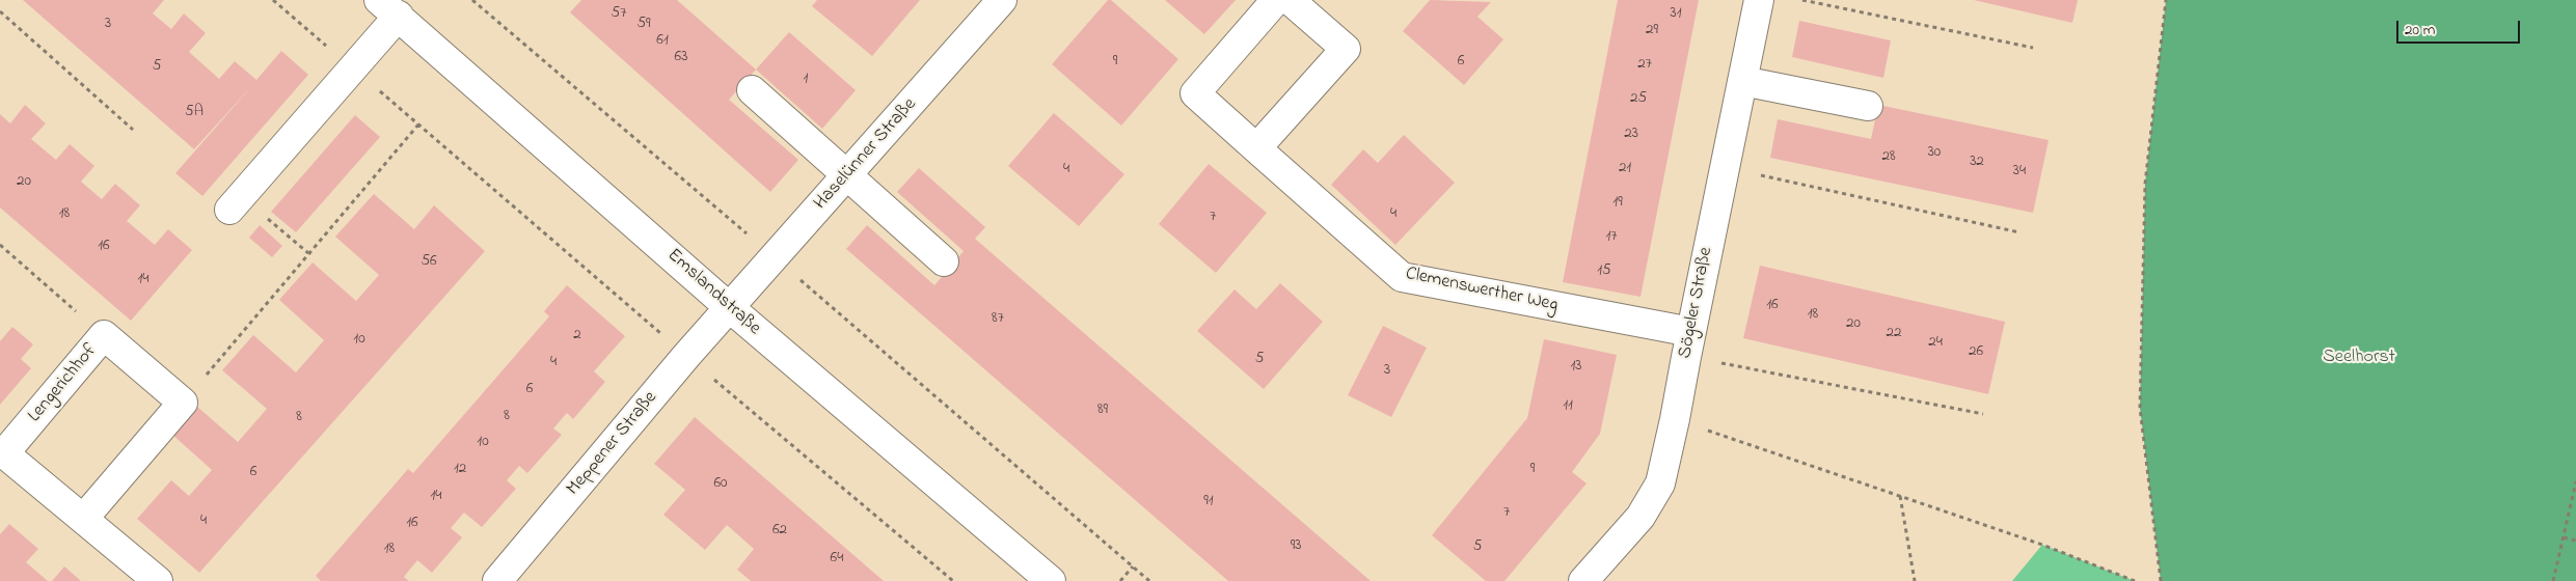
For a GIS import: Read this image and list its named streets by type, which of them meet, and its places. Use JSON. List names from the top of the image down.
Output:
{
  "streets": {
    "street": [
      "Haselünner Straße",
      "Clemenswerther Weg",
      "Emslandstraße",
      "Sögeler Straße",
      "Lengerichhof",
      "Meppener Straße"
    ]
  },
  "crossings": [
    ["Haselünner Straße", "Emslandstraße"],
    ["Haselünner Straße", "Meppener Straße"],
    ["Clemenswerther Weg", "Sögeler Straße"],
    ["Emslandstraße", "Meppener Straße"]
  ],
  "parks": ["Seelhorst"],
  "house_numbers": [
    "57",
    "31",
    "3",
    "59",
    "29",
    "61",
    "63",
    "9",
    "6",
    "27",
    "5",
    "1",
    "25",
    "5A",
    "23",
    "30",
    "28",
    "32",
    "21",
    "4",
    "34",
    "20",
    "19",
    "18",
    "4",
    "7",
    "17",
    "16",
    "56",
    "15",
    "14",
    "16",
    "18",
    "87",
    "20",
    "22",
    "2",
    "10",
    "24",
    "26",
    "5",
    "4",
    "13",
    "3",
    "6",
    "11",
    "89",
    "8",
    "8",
    "10",
    "12",
    "9",
    "6",
    "60",
    "14",
    "91",
    "7",
    "4",
    "16",
    "62",
    "93",
    "5",
    "18",
    "64"
  ],
  "scale_bar": "20 m"
}
